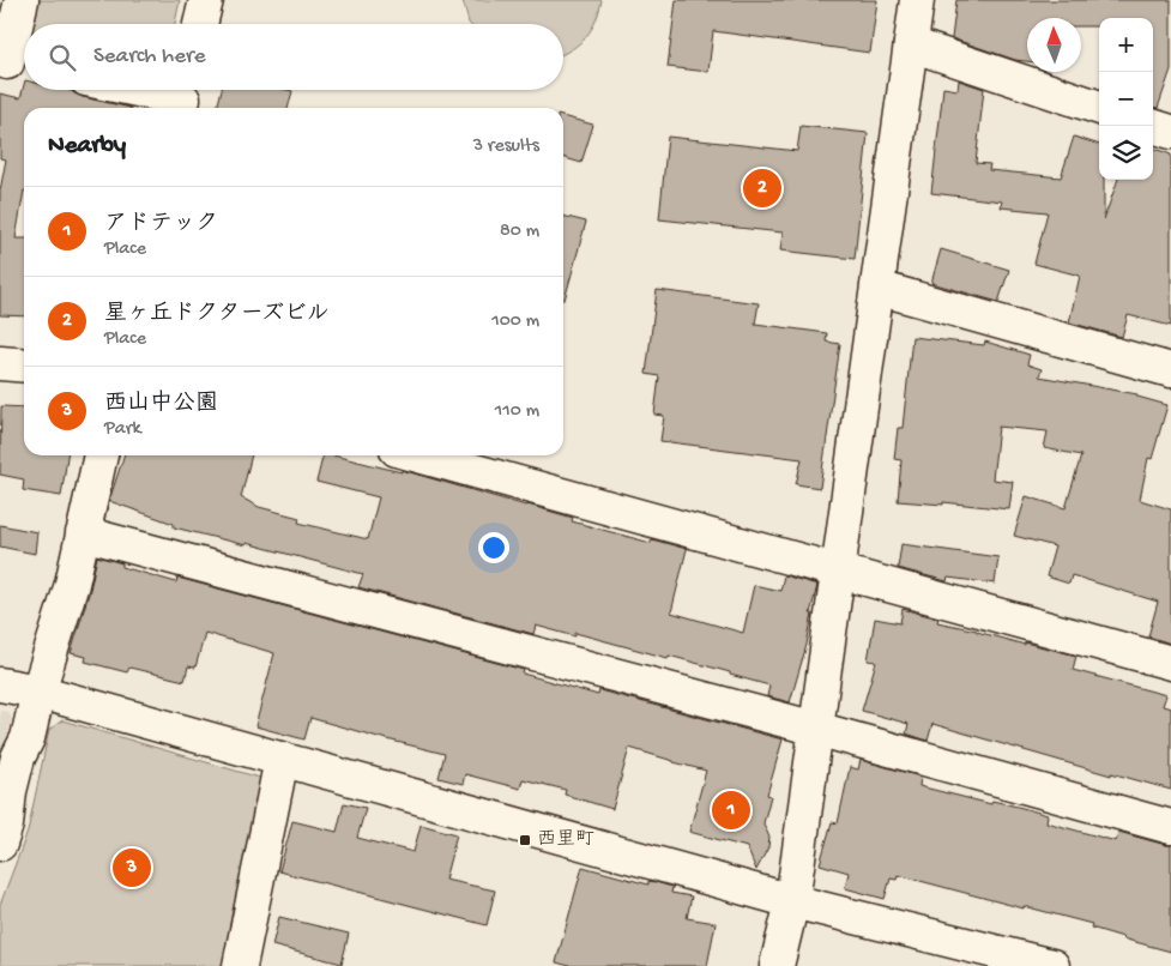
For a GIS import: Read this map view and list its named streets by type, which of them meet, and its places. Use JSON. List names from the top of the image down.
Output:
{
  "places": {
    "transit": ["西里町"]
  },
  "north": "top",
  "page": {
    "map_buttons": ["+", "−"],
    "search": "Search here",
    "heading": ["Nearby", "3 results"],
    "pins": ["2", "1", "3"],
    "list": [
      {
        "mark": "1",
        "name": "アドテック",
        "note": "Place",
        "value": "80 m"
      },
      {
        "mark": "2",
        "name": "星ヶ丘ドクターズビル",
        "note": "Place",
        "value": "100 m"
      },
      {
        "mark": "3",
        "name": "西山中公園",
        "note": "Park",
        "value": "110 m"
      }
    ]
  }
}
